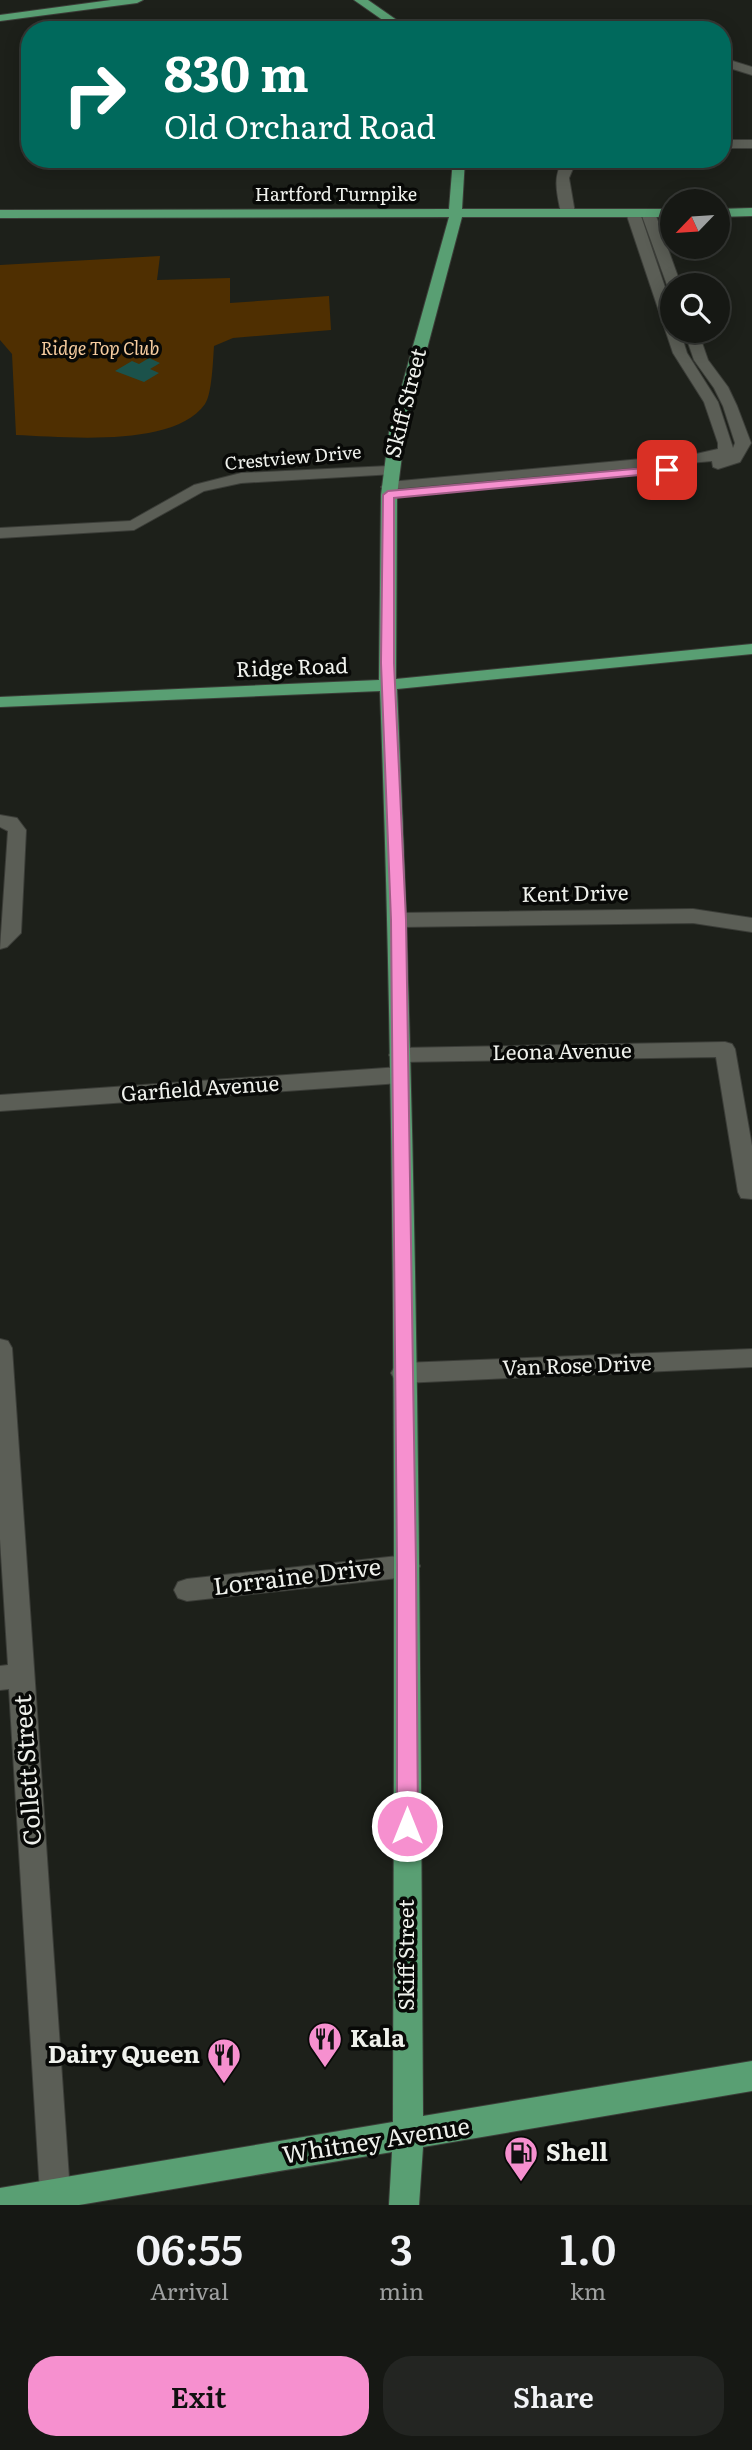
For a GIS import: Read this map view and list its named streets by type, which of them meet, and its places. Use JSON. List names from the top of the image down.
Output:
{
  "streets": {
    "main road": [
      "Hartford Turnpike",
      "Skiff Street",
      "Ridge Road",
      "Whitney Avenue"
    ],
    "street": [
      "Crestview Drive",
      "Kent Drive",
      "Leona Avenue",
      "Garfield Avenue",
      "Van Rose Drive",
      "Lorraine Drive",
      "Collett Street"
    ]
  },
  "crossings": [
    ["Hartford Turnpike", "Skiff Street"],
    ["Skiff Street", "Crestview Drive"],
    ["Skiff Street", "Ridge Road"],
    ["Skiff Street", "Kent Drive"],
    ["Skiff Street", "Leona Avenue"],
    ["Skiff Street", "Garfield Avenue"],
    ["Skiff Street", "Van Rose Drive"],
    ["Skiff Street", "Lorraine Drive"],
    ["Skiff Street", "Whitney Avenue"],
    ["Leona Avenue", "Garfield Avenue"],
    ["Collett Street", "Whitney Avenue"]
  ],
  "parks": ["Ridge Top Club"],
  "places": {
    "restaurant": ["Kala", "Dairy Queen"],
    "fuel station": ["Shell"]
  },
  "north": "bottom left",
  "page": {
    "turn": ["830 m", "Old Orchard Road"],
    "eta": [
      "06:55",
      "Arrival",
      "3",
      "min",
      "1.0",
      "km"
    ],
    "buttons": ["Exit", "Share"]
  }
}
